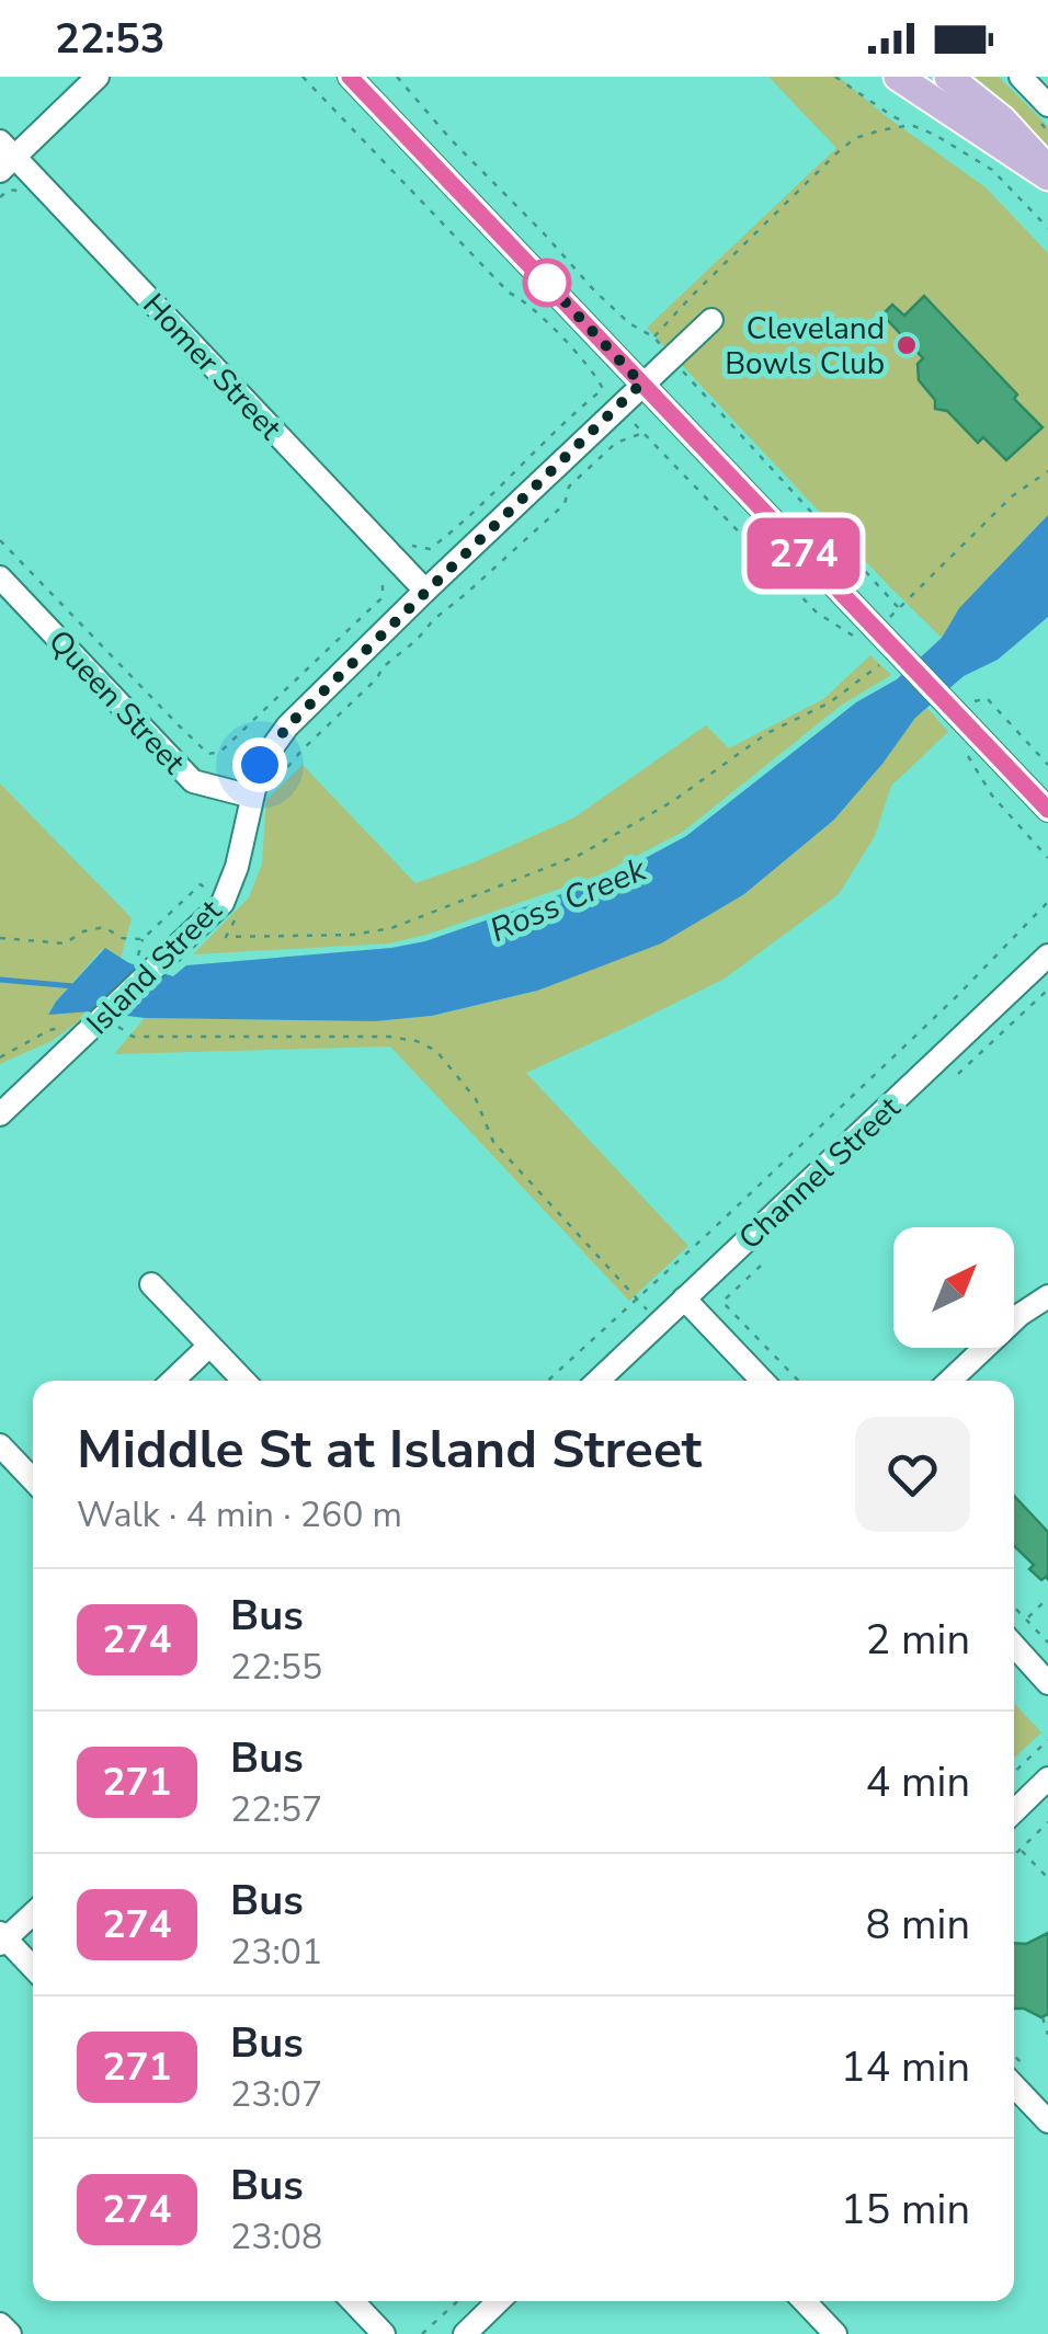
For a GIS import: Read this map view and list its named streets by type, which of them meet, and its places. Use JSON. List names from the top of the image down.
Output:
{
  "streets": {
    "street": [
      "Homer Street",
      "Queen Street",
      "Island Street",
      "Channel Street"
    ]
  },
  "crossings": [
    ["Homer Street", "Island Street"],
    ["Queen Street", "Island Street"]
  ],
  "water": ["Ross Creek"],
  "places": ["Cleveland Bowls Club"],
  "lines": ["bus line 274"],
  "north": "top right",
  "page": {
    "status": "22:53",
    "on_map": "274",
    "heading": ["Middle St at Island Street", "Walk · 4 min · 260 m"],
    "list": [
      {
        "mark": "274",
        "name": "Bus",
        "note": "22:55",
        "value": "2 min"
      },
      {
        "mark": "271",
        "name": "Bus",
        "note": "22:57",
        "value": "4 min"
      },
      {
        "mark": "274",
        "name": "Bus",
        "note": "23:01",
        "value": "8 min"
      },
      {
        "mark": "271",
        "name": "Bus",
        "note": "23:07",
        "value": "14 min"
      },
      {
        "mark": "274",
        "name": "Bus",
        "note": "23:08",
        "value": "15 min"
      }
    ]
  }
}
